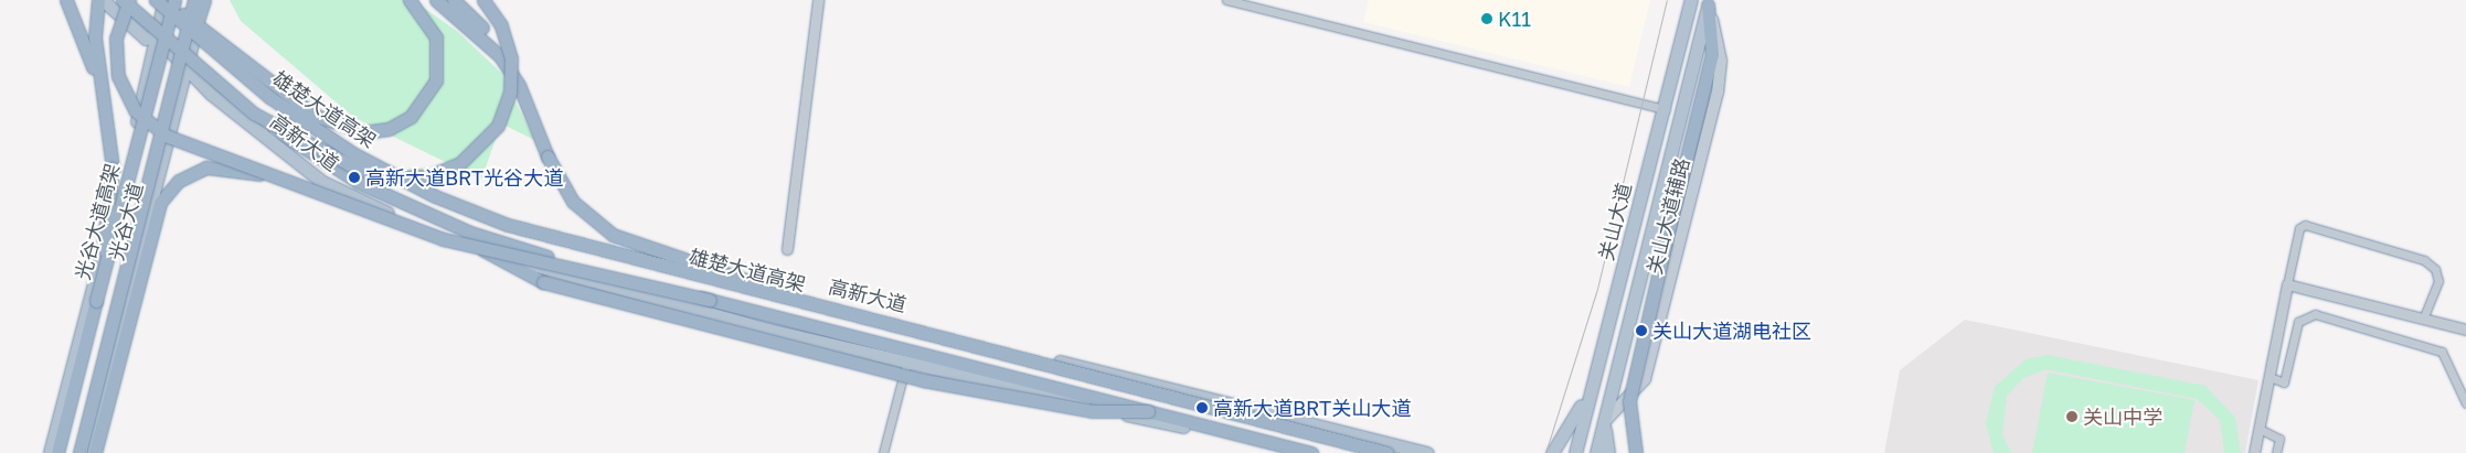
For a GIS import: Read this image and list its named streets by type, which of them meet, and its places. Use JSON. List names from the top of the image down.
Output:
{
  "streets": {
    "highway": ["雄楚大道高架", "光谷大道高架"],
    "main road": [
      "高新大道",
      "关山大道辅路",
      "光谷大道",
      "关山大道"
    ]
  },
  "crossings": [
    ["高新大道", "光谷大道"],
    ["关山大道辅路", "关山大道"]
  ],
  "places": [
    "K11",
    "高新大道BRT光谷大道",
    "关山大道湖电社区",
    "高新大道BRT关山大道",
    "关山中学"
  ]
}
